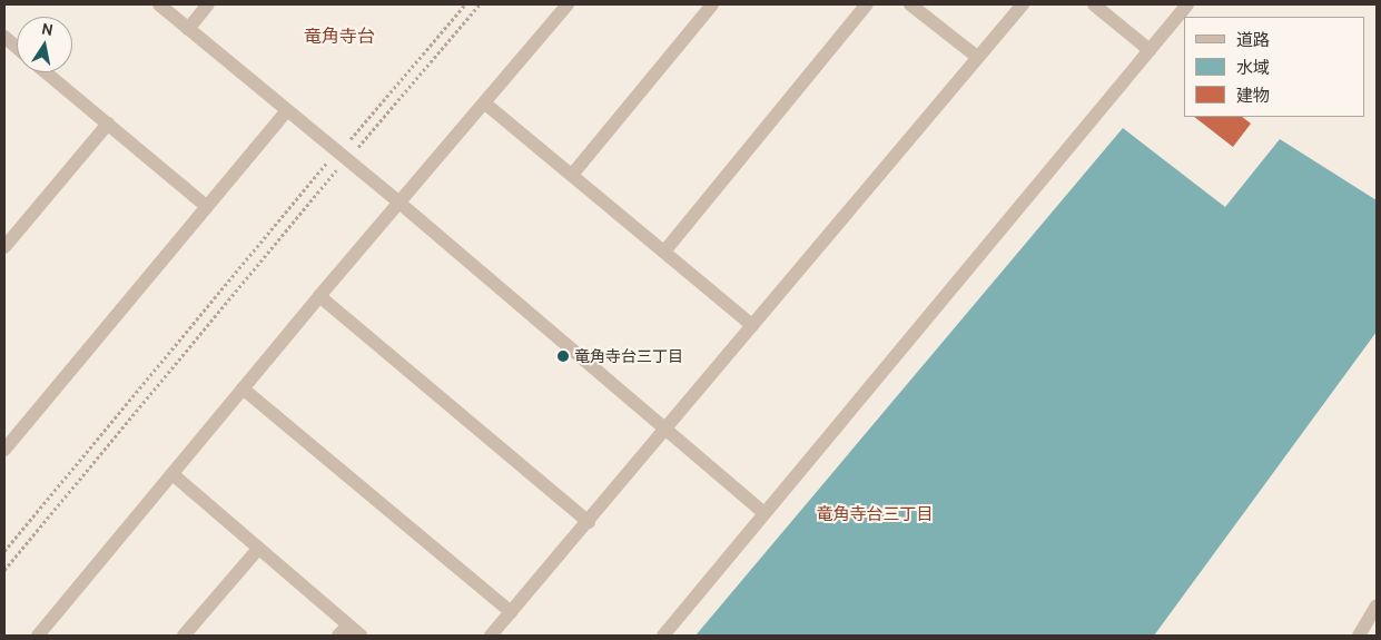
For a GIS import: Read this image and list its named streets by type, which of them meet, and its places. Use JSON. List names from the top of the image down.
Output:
{
  "districts": ["竜角寺台", "竜角寺台三丁目"],
  "places": ["竜角寺台三丁目"],
  "legend": ["道路", "水域", "建物"],
  "north": "top"
}
